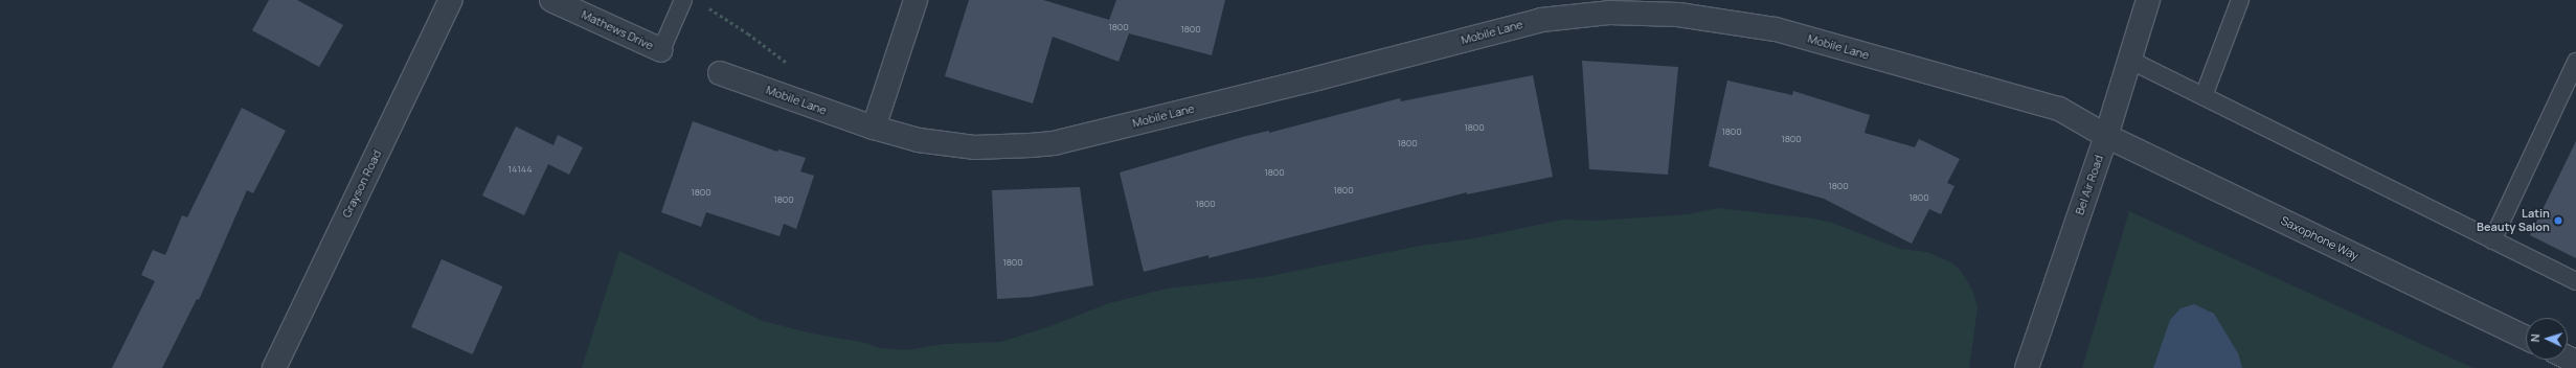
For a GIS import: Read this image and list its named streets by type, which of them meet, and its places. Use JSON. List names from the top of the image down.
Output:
{
  "streets": {
    "street": [
      "Mathews Drive",
      "Mobile Lane",
      "Grayson Road",
      "Bel Air Road",
      "Saxophone Way"
    ]
  },
  "crossings": [
    ["Mobile Lane", "Bel Air Road"],
    ["Mobile Lane", "Saxophone Way"],
    ["Bel Air Road", "Saxophone Way"]
  ],
  "places": ["Latin Beauty Salon"],
  "house_numbers": [
    "1800",
    "1800",
    "1800",
    "1800",
    "1800",
    "1800",
    "14144",
    "1800",
    "1800",
    "1800",
    "1800",
    "1800",
    "1800",
    "1800",
    "1800"
  ],
  "north": "left"
}
